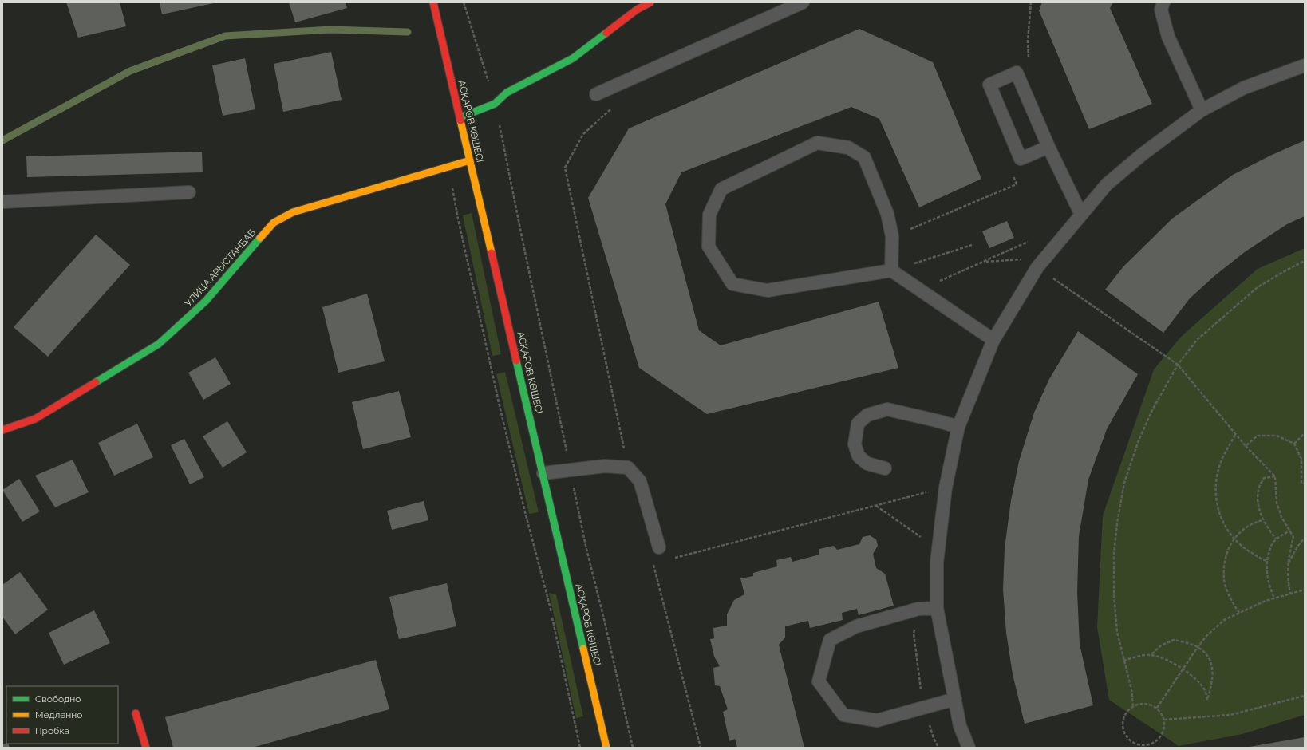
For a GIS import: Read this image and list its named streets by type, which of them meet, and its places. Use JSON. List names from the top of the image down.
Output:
{
  "streets": {
    "street": ["АСҚАРОВ КӨШЕСІ", "УЛИЦА АРЫСТАНБАБ"]
  },
  "crossings": [
    ["АСҚАРОВ КӨШЕСІ", "УЛИЦА АРЫСТАНБАБ"]
  ],
  "legend": ["Свободно", "Медленно", "Пробка"]
}
